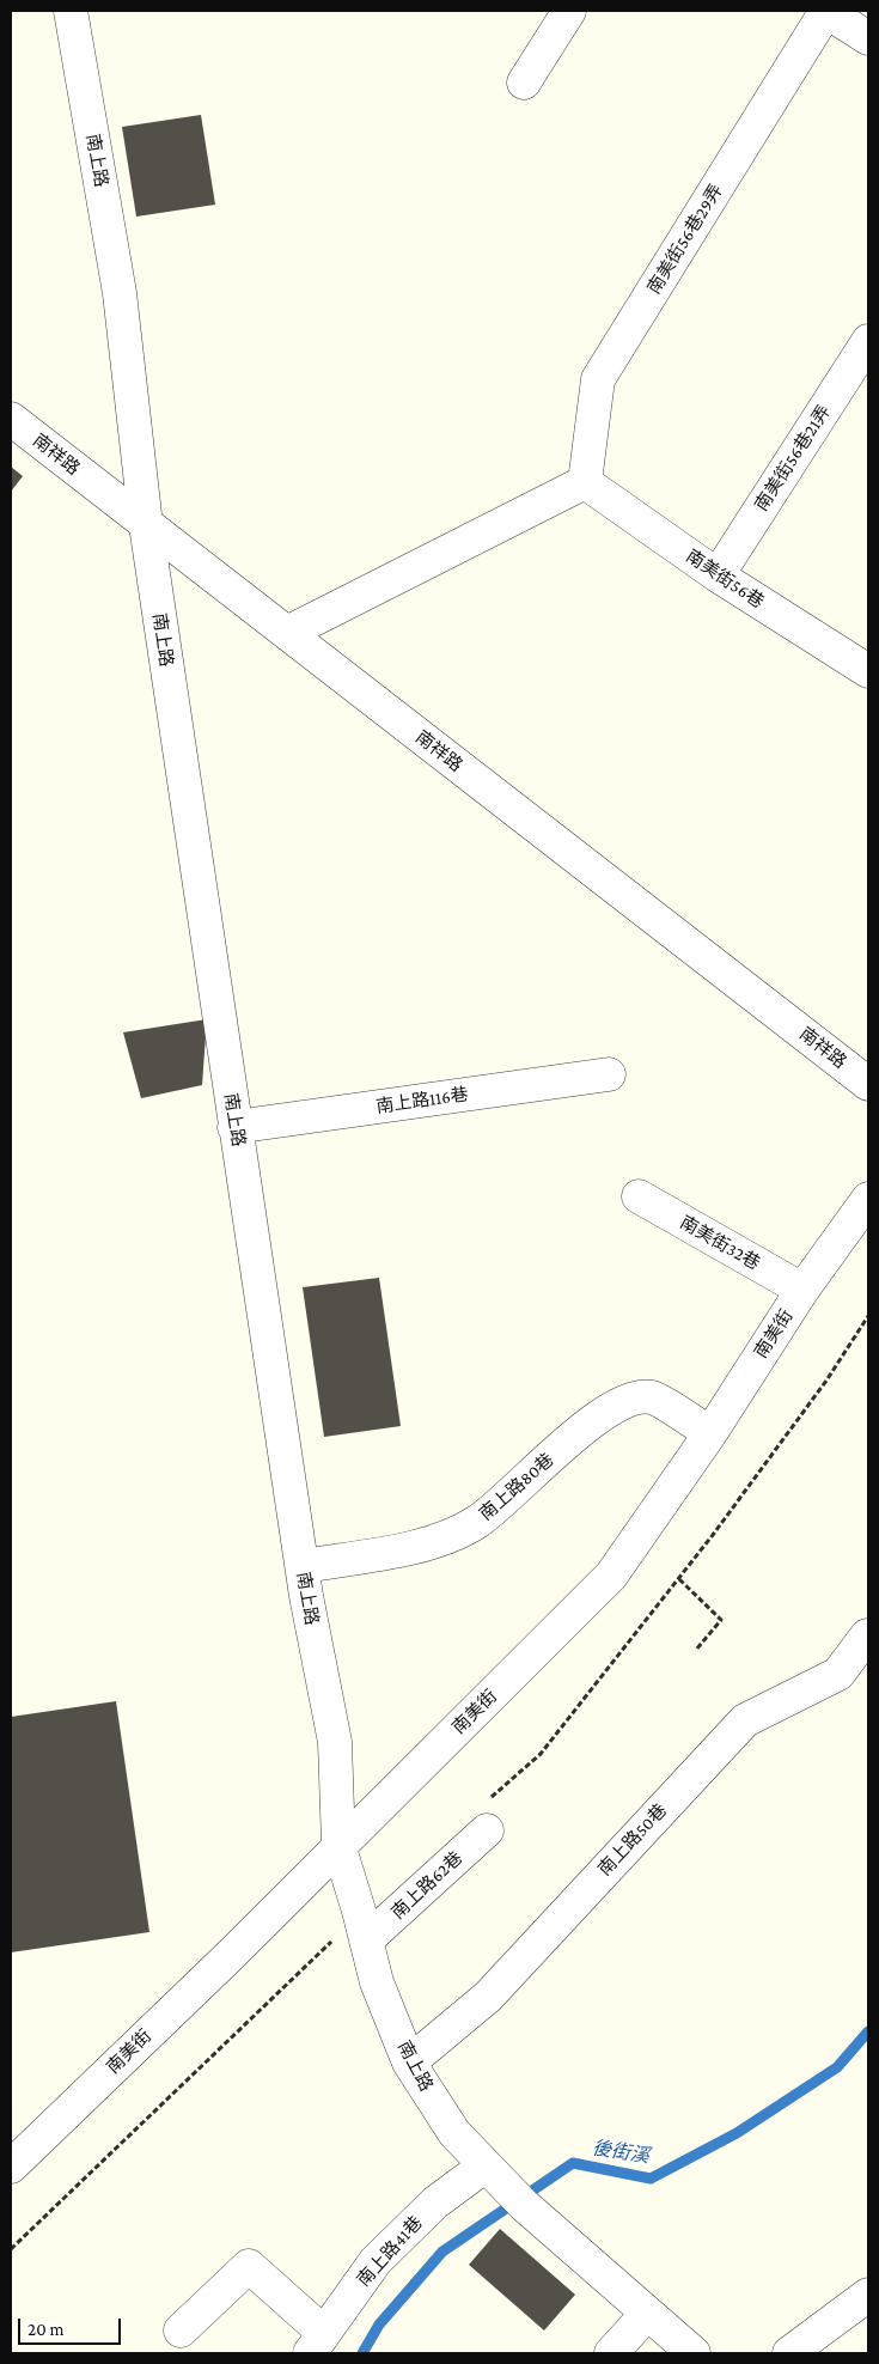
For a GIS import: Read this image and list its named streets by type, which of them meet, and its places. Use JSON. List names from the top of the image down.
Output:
{
  "streets": {
    "street": [
      "南上路",
      "南美街56巷29弄",
      "南祥路",
      "南美街56巷21弄",
      "南美街56巷",
      "南上路116巷",
      "南美街32巷",
      "南美街",
      "南上路80巷",
      "南上路50巷",
      "南上路62巷",
      "南上路41巷"
    ]
  },
  "crossings": [
    ["南上路", "南祥路"],
    ["南上路", "南上路116巷"],
    ["南上路", "南美街"],
    ["南上路", "南上路80巷"],
    ["南上路", "南上路50巷"],
    ["南上路", "南上路62巷"],
    ["南上路", "南上路41巷"],
    ["南美街56巷29弄", "南美街56巷"],
    ["南美街56巷21弄", "南美街56巷"],
    ["南美街32巷", "南美街"],
    ["南美街", "南上路80巷"]
  ],
  "water": ["後街溪"],
  "scale_bar": "20 m"
}
